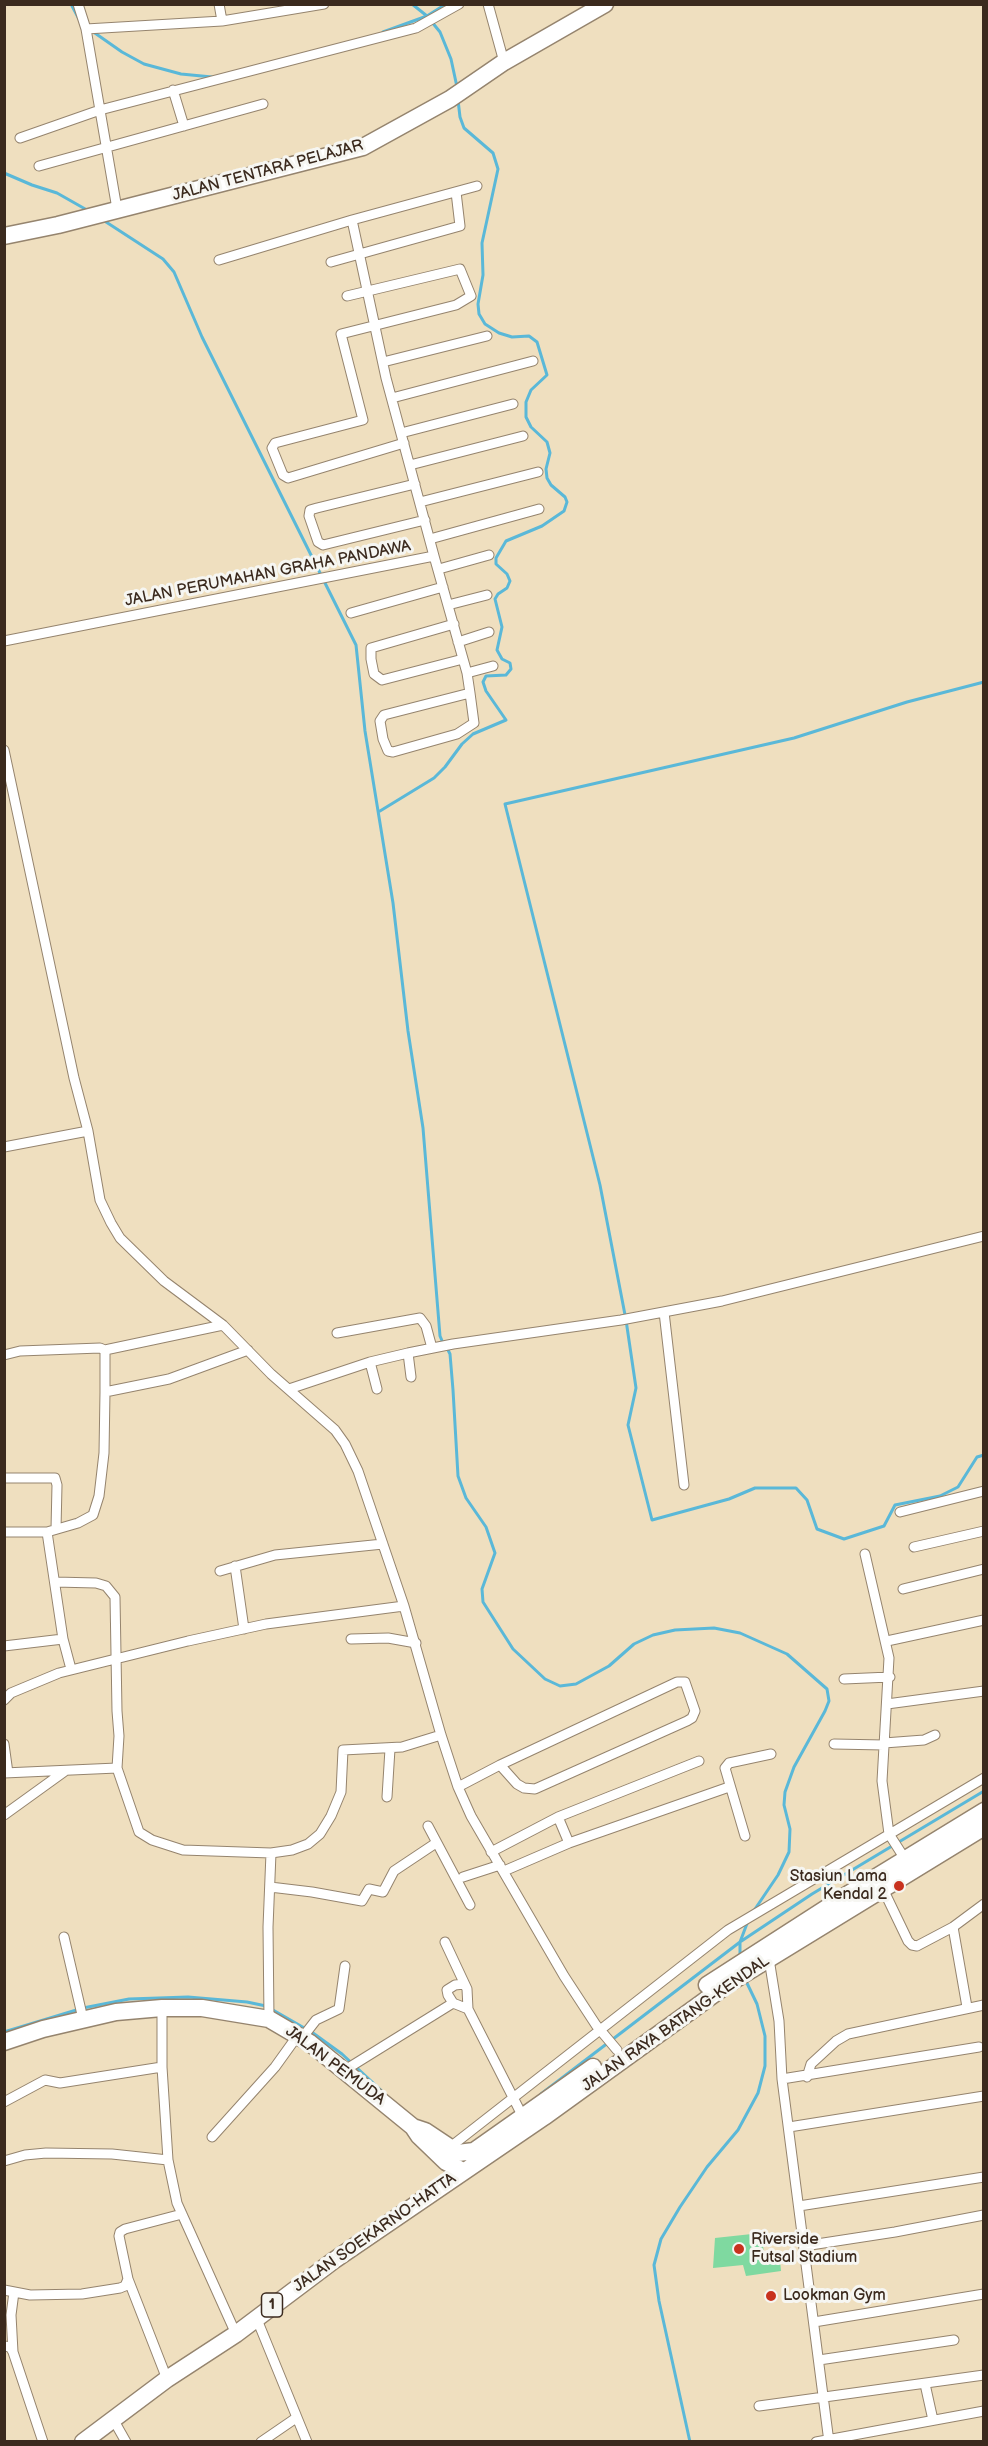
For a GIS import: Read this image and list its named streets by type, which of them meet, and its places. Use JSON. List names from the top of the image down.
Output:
{
  "streets": {
    "highway": [
      "JALAN TENTARA PELAJAR",
      "JALAN RAYA BATANG-KENDAL",
      "JALAN PEMUDA",
      "JALAN SOEKARNO-HATTA",
      "1"
    ],
    "street": ["JALAN PERUMAHAN GRAHA PANDAWA"]
  },
  "crossings": [
    ["JALAN RAYA BATANG-KENDAL", "JALAN PEMUDA"],
    ["JALAN RAYA BATANG-KENDAL", "JALAN SOEKARNO-HATTA"],
    ["JALAN PEMUDA", "JALAN SOEKARNO-HATTA"]
  ],
  "places": ["Stasiun Lama Kendal 2", "Riverside Futsal Stadium", "Lookman Gym"]
}
